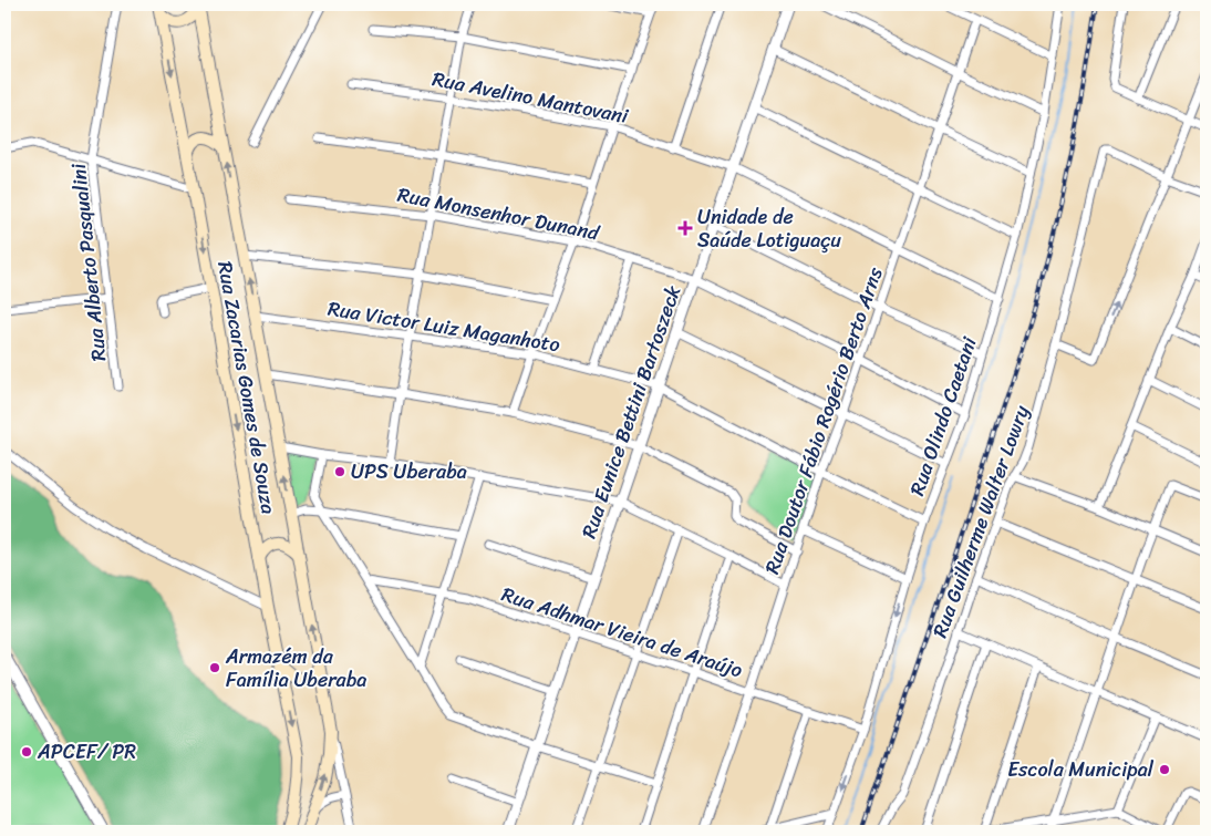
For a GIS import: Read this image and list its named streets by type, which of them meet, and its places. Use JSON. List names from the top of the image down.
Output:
{
  "streets": {
    "main road": ["Rua Zacarias Gomes de Souza"],
    "street": [
      "Rua Avelino Mantovani",
      "Rua Monsenhor Dunand",
      "Rua Alberto Pasqualini",
      "Rua Victor Luiz Maganhoto",
      "Rua Eunice Bettini Bartoszeck",
      "Rua Olindo Caetani",
      "Rua Doutor Fábio Rogério Berto Arns",
      "Rua Guilherme Walter Lowry",
      "Rua Adhmar Vieira de Araújo"
    ]
  },
  "crossings": [
    ["Rua Avelino Mantovani", "Rua Eunice Bettini Bartoszeck"],
    ["Rua Avelino Mantovani", "Rua Olindo Caetani"],
    ["Rua Avelino Mantovani", "Rua Doutor Fábio Rogério Berto Arns"],
    ["Rua Monsenhor Dunand", "Rua Eunice Bettini Bartoszeck"],
    ["Rua Monsenhor Dunand", "Rua Olindo Caetani"],
    ["Rua Monsenhor Dunand", "Rua Doutor Fábio Rogério Berto Arns"],
    ["Rua Victor Luiz Maganhoto", "Rua Zacarias Gomes de Souza"],
    ["Rua Victor Luiz Maganhoto", "Rua Eunice Bettini Bartoszeck"],
    ["Rua Victor Luiz Maganhoto", "Rua Olindo Caetani"],
    ["Rua Victor Luiz Maganhoto", "Rua Doutor Fábio Rogério Berto Arns"],
    ["Rua Eunice Bettini Bartoszeck", "Rua Adhmar Vieira de Araújo"],
    ["Rua Olindo Caetani", "Rua Adhmar Vieira de Araújo"],
    ["Rua Doutor Fábio Rogério Berto Arns", "Rua Adhmar Vieira de Araújo"]
  ],
  "places": {
    "health": ["Unidade de Saúde Lotiguaçu"],
    "other": [
      "UPS Uberaba",
      "Armazém da Família Uberaba",
      "APCEF/ PR",
      "Escola Municipal"
    ]
  }
}
